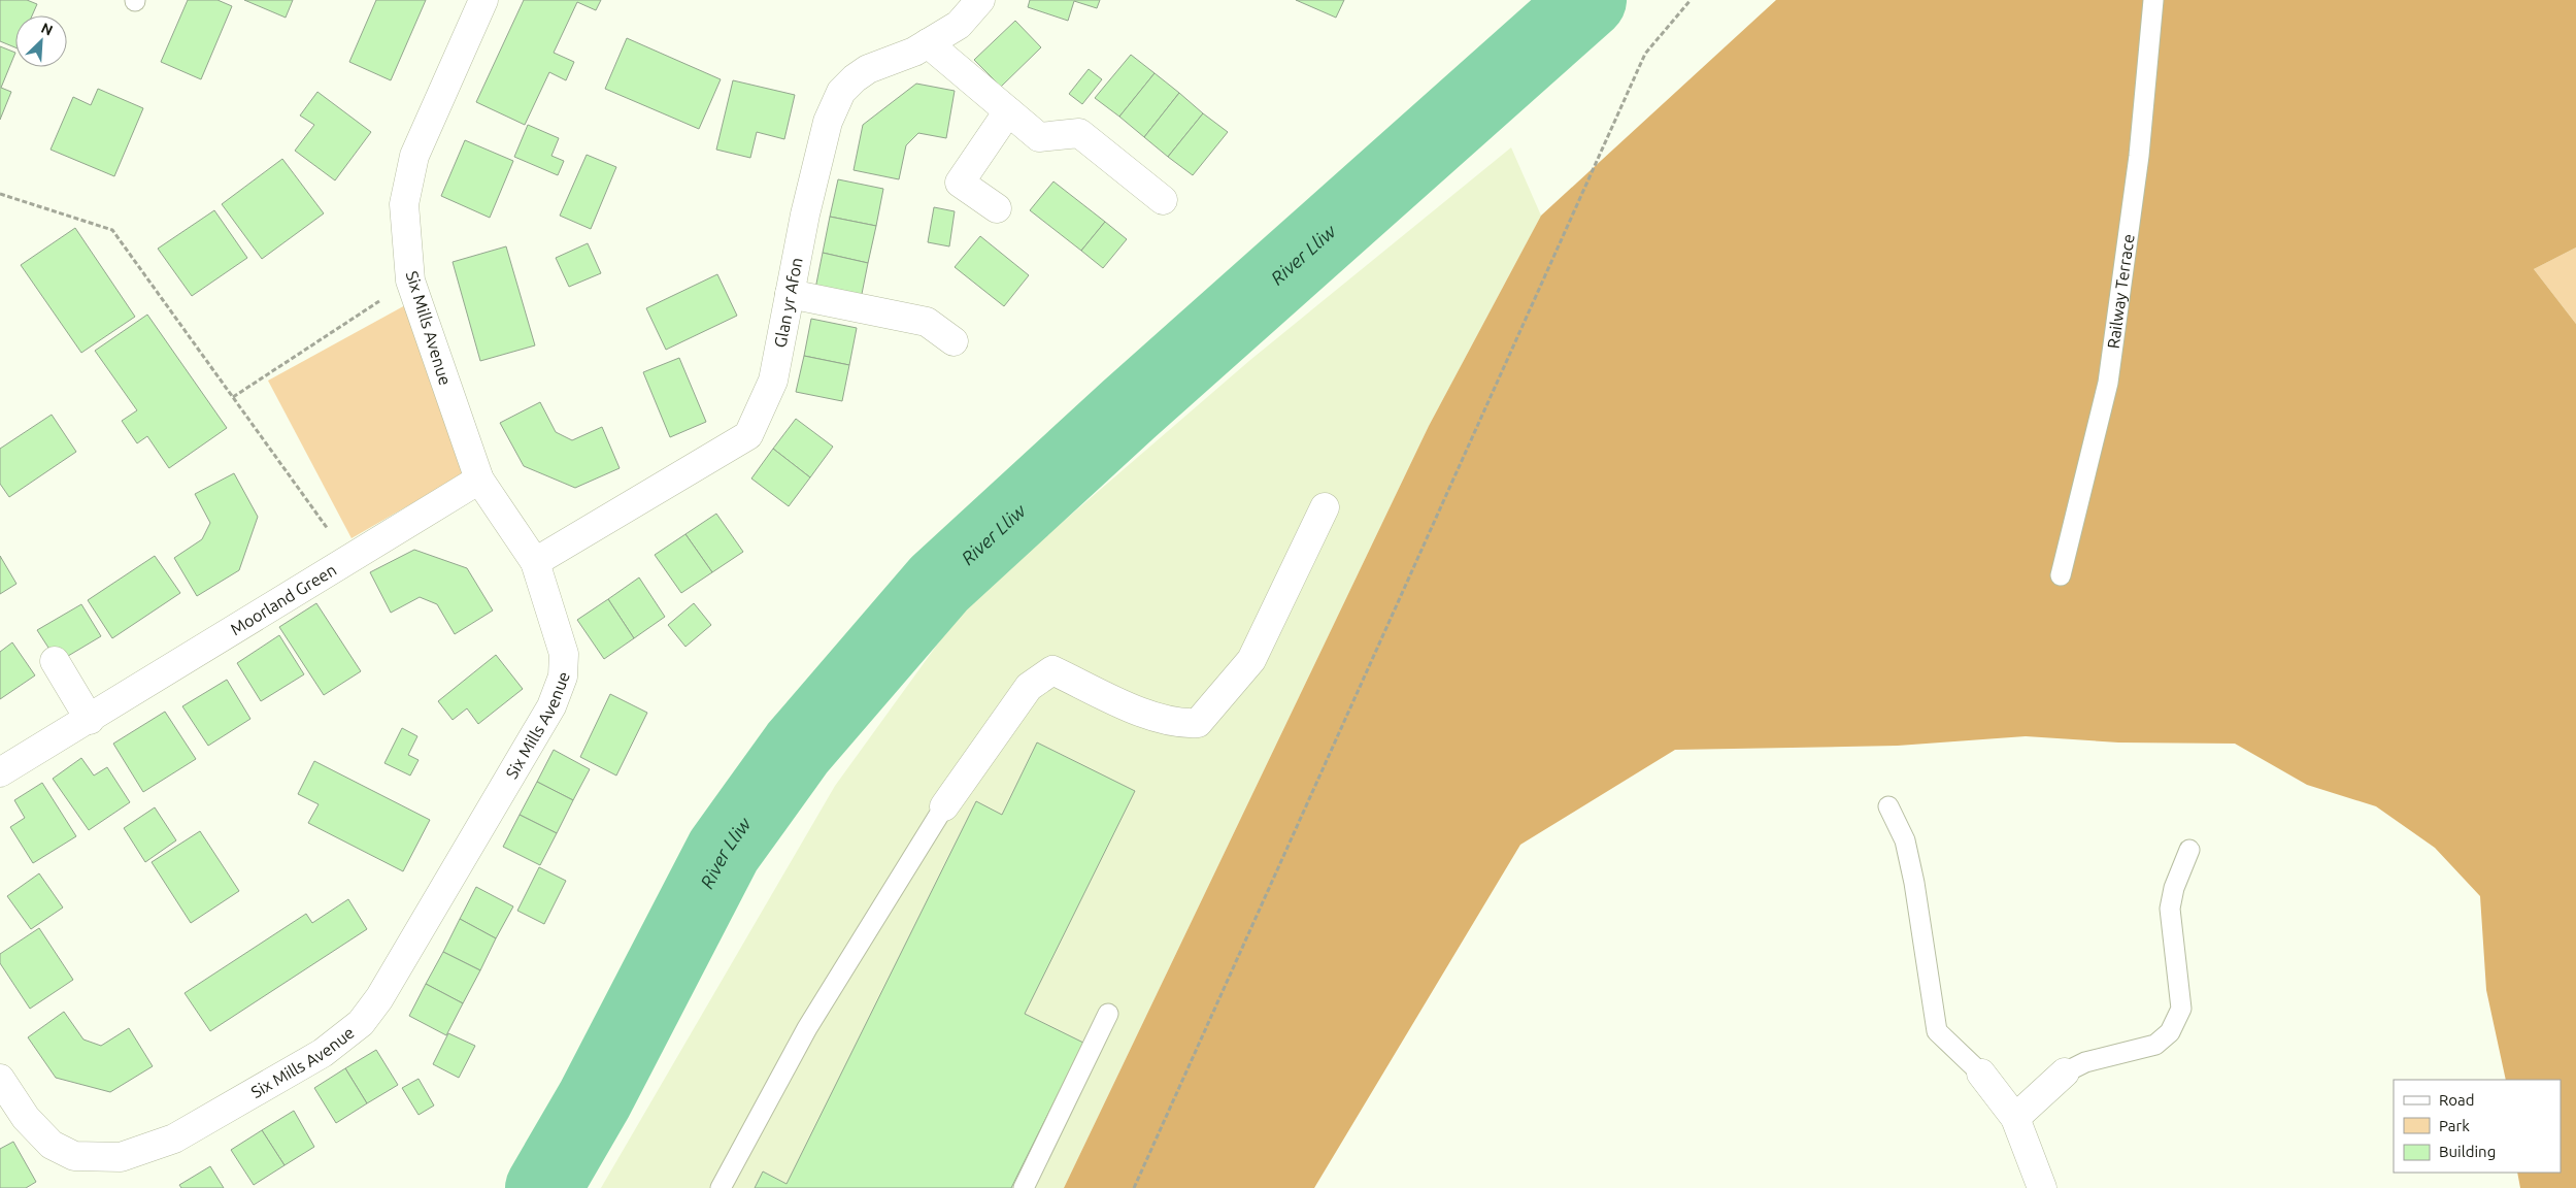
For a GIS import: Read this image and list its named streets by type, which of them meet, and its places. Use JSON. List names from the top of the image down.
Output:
{
  "streets": {
    "street": ["Glan yr Afon", "Six Mills Avenue", "Moorland Green"],
    "lane": ["Railway Terrace"]
  },
  "crossings": [
    ["Glan yr Afon", "Six Mills Avenue"],
    ["Six Mills Avenue", "Moorland Green"]
  ],
  "water": ["River Lliw"],
  "legend": ["Road", "Park", "Building"],
  "north": "top right"
}
